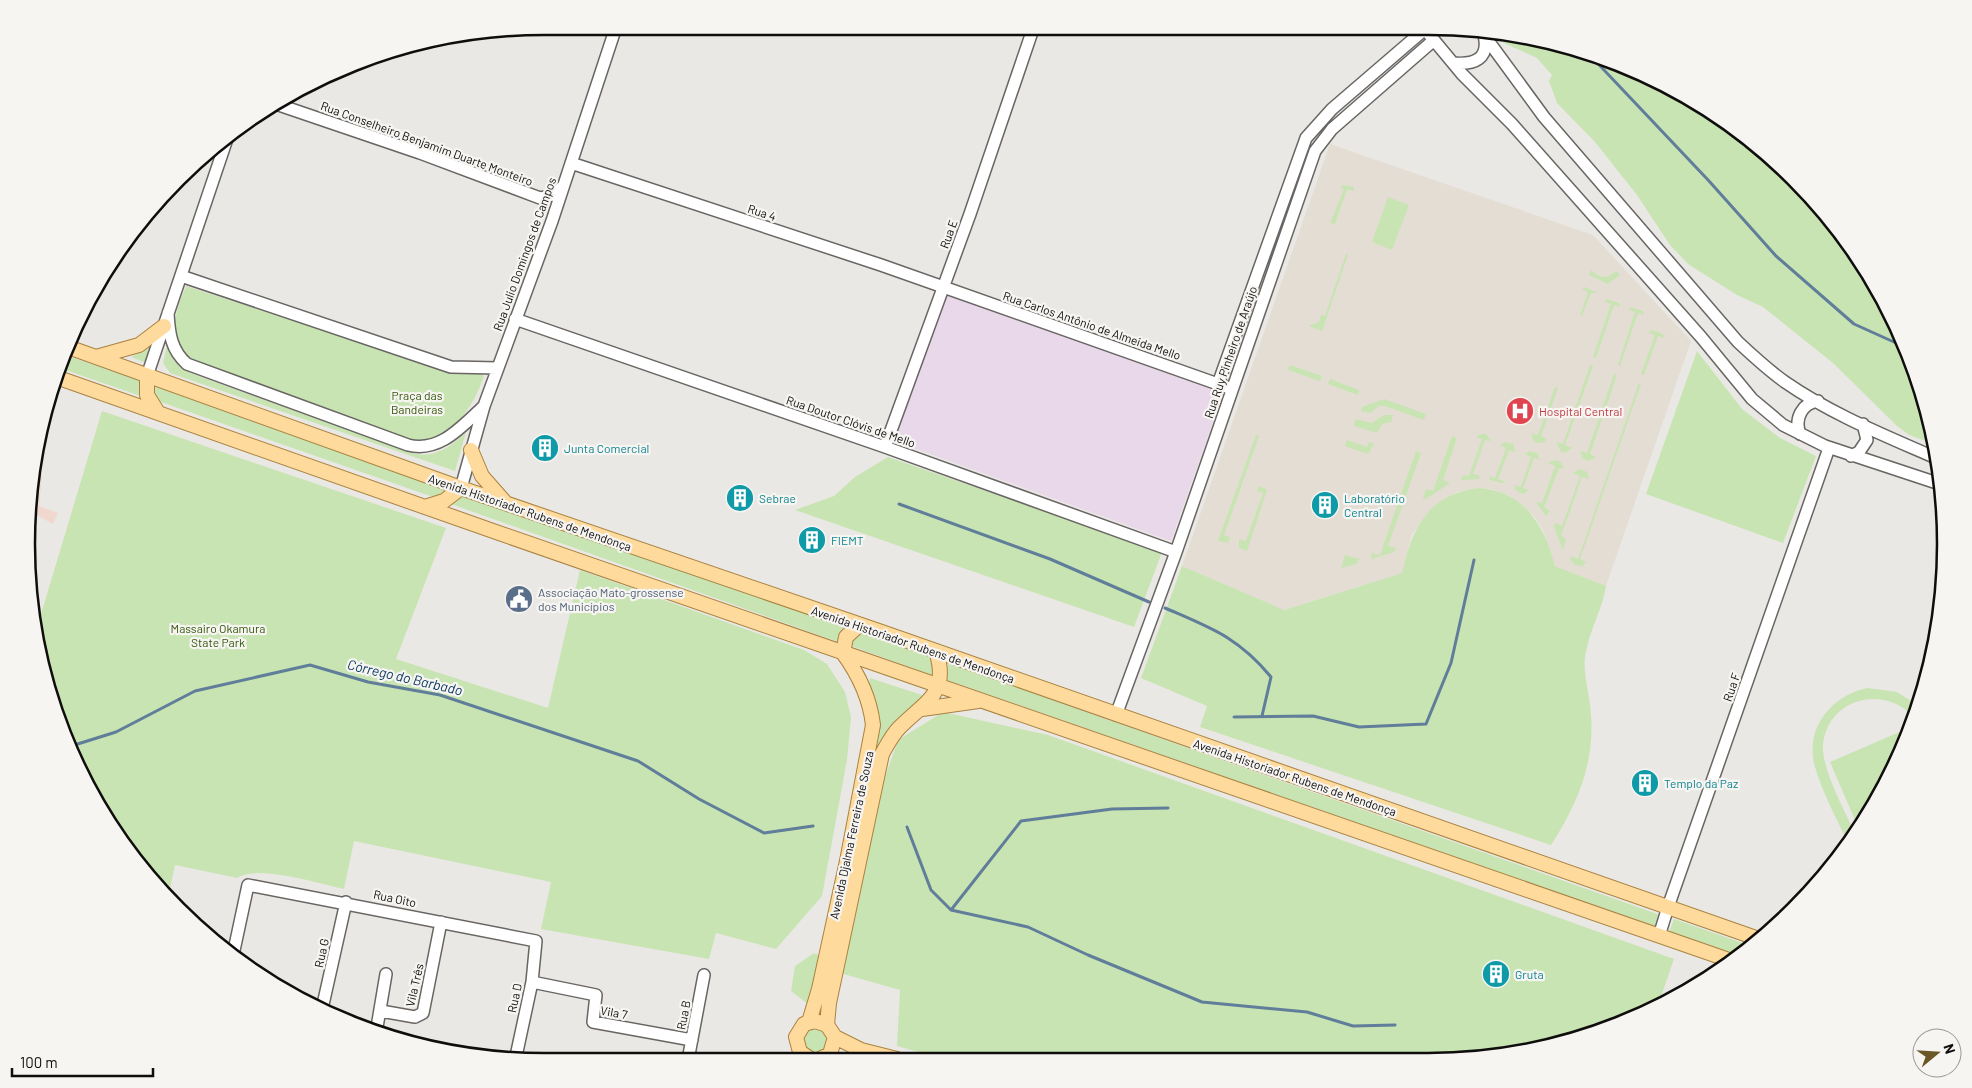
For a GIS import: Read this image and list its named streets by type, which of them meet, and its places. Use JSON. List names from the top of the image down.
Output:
{
  "streets": {
    "main road": ["Avenida Historiador Rubens de Mendonça", "Avenida Djalma Ferreira de Souza"],
    "street": [
      "Rua Conselheiro Benjamim Duarte Monteiro",
      "Rua 4",
      "Rua E",
      "Rua Julio Domingos de Campos",
      "Rua Carlos Antônio de Almeida Mello",
      "Rua Ruy Pinheiro de Araújo",
      "Rua Doutor Clóvis de Mello",
      "Rua F",
      "Rua Oito",
      "Rua G",
      "Vila Três",
      "Rua D",
      "Vila 7",
      "Rua B"
    ]
  },
  "crossings": [
    ["Rua Conselheiro Benjamim Duarte Monteiro", "Rua Julio Domingos de Campos"],
    ["Rua 4", "Rua E"],
    ["Rua 4", "Rua Julio Domingos de Campos"],
    ["Rua 4", "Rua Carlos Antônio de Almeida Mello"],
    ["Rua E", "Rua Carlos Antônio de Almeida Mello"],
    ["Rua E", "Rua Doutor Clóvis de Mello"],
    ["Rua Julio Domingos de Campos", "Rua Doutor Clóvis de Mello"],
    ["Rua Julio Domingos de Campos", "Avenida Historiador Rubens de Mendonça"],
    ["Rua Carlos Antônio de Almeida Mello", "Rua Ruy Pinheiro de Araújo"],
    ["Rua Ruy Pinheiro de Araújo", "Rua Doutor Clóvis de Mello"],
    ["Rua Ruy Pinheiro de Araújo", "Avenida Historiador Rubens de Mendonça"],
    ["Avenida Historiador Rubens de Mendonça", "Rua F"],
    ["Rua Oito", "Rua G"],
    ["Rua Oito", "Vila Três"],
    ["Rua Oito", "Rua D"],
    ["Rua D", "Vila 7"],
    ["Vila 7", "Rua B"]
  ],
  "water": ["Córrego do Barbado"],
  "parks": ["Praça das Bandeiras", "Massairo Okamura State Park"],
  "places": {
    "hospital": ["Hospital Central"],
    "building": [
      "Junta Comercial",
      "Sebrae",
      "Laboratório Central",
      "FIEMT",
      "Templo da Paz",
      "Gruta"
    ],
    "public building": ["Associação Mato-grossense dos Municípios"]
  },
  "scale_bar": "100 m",
  "north": "right"
}
